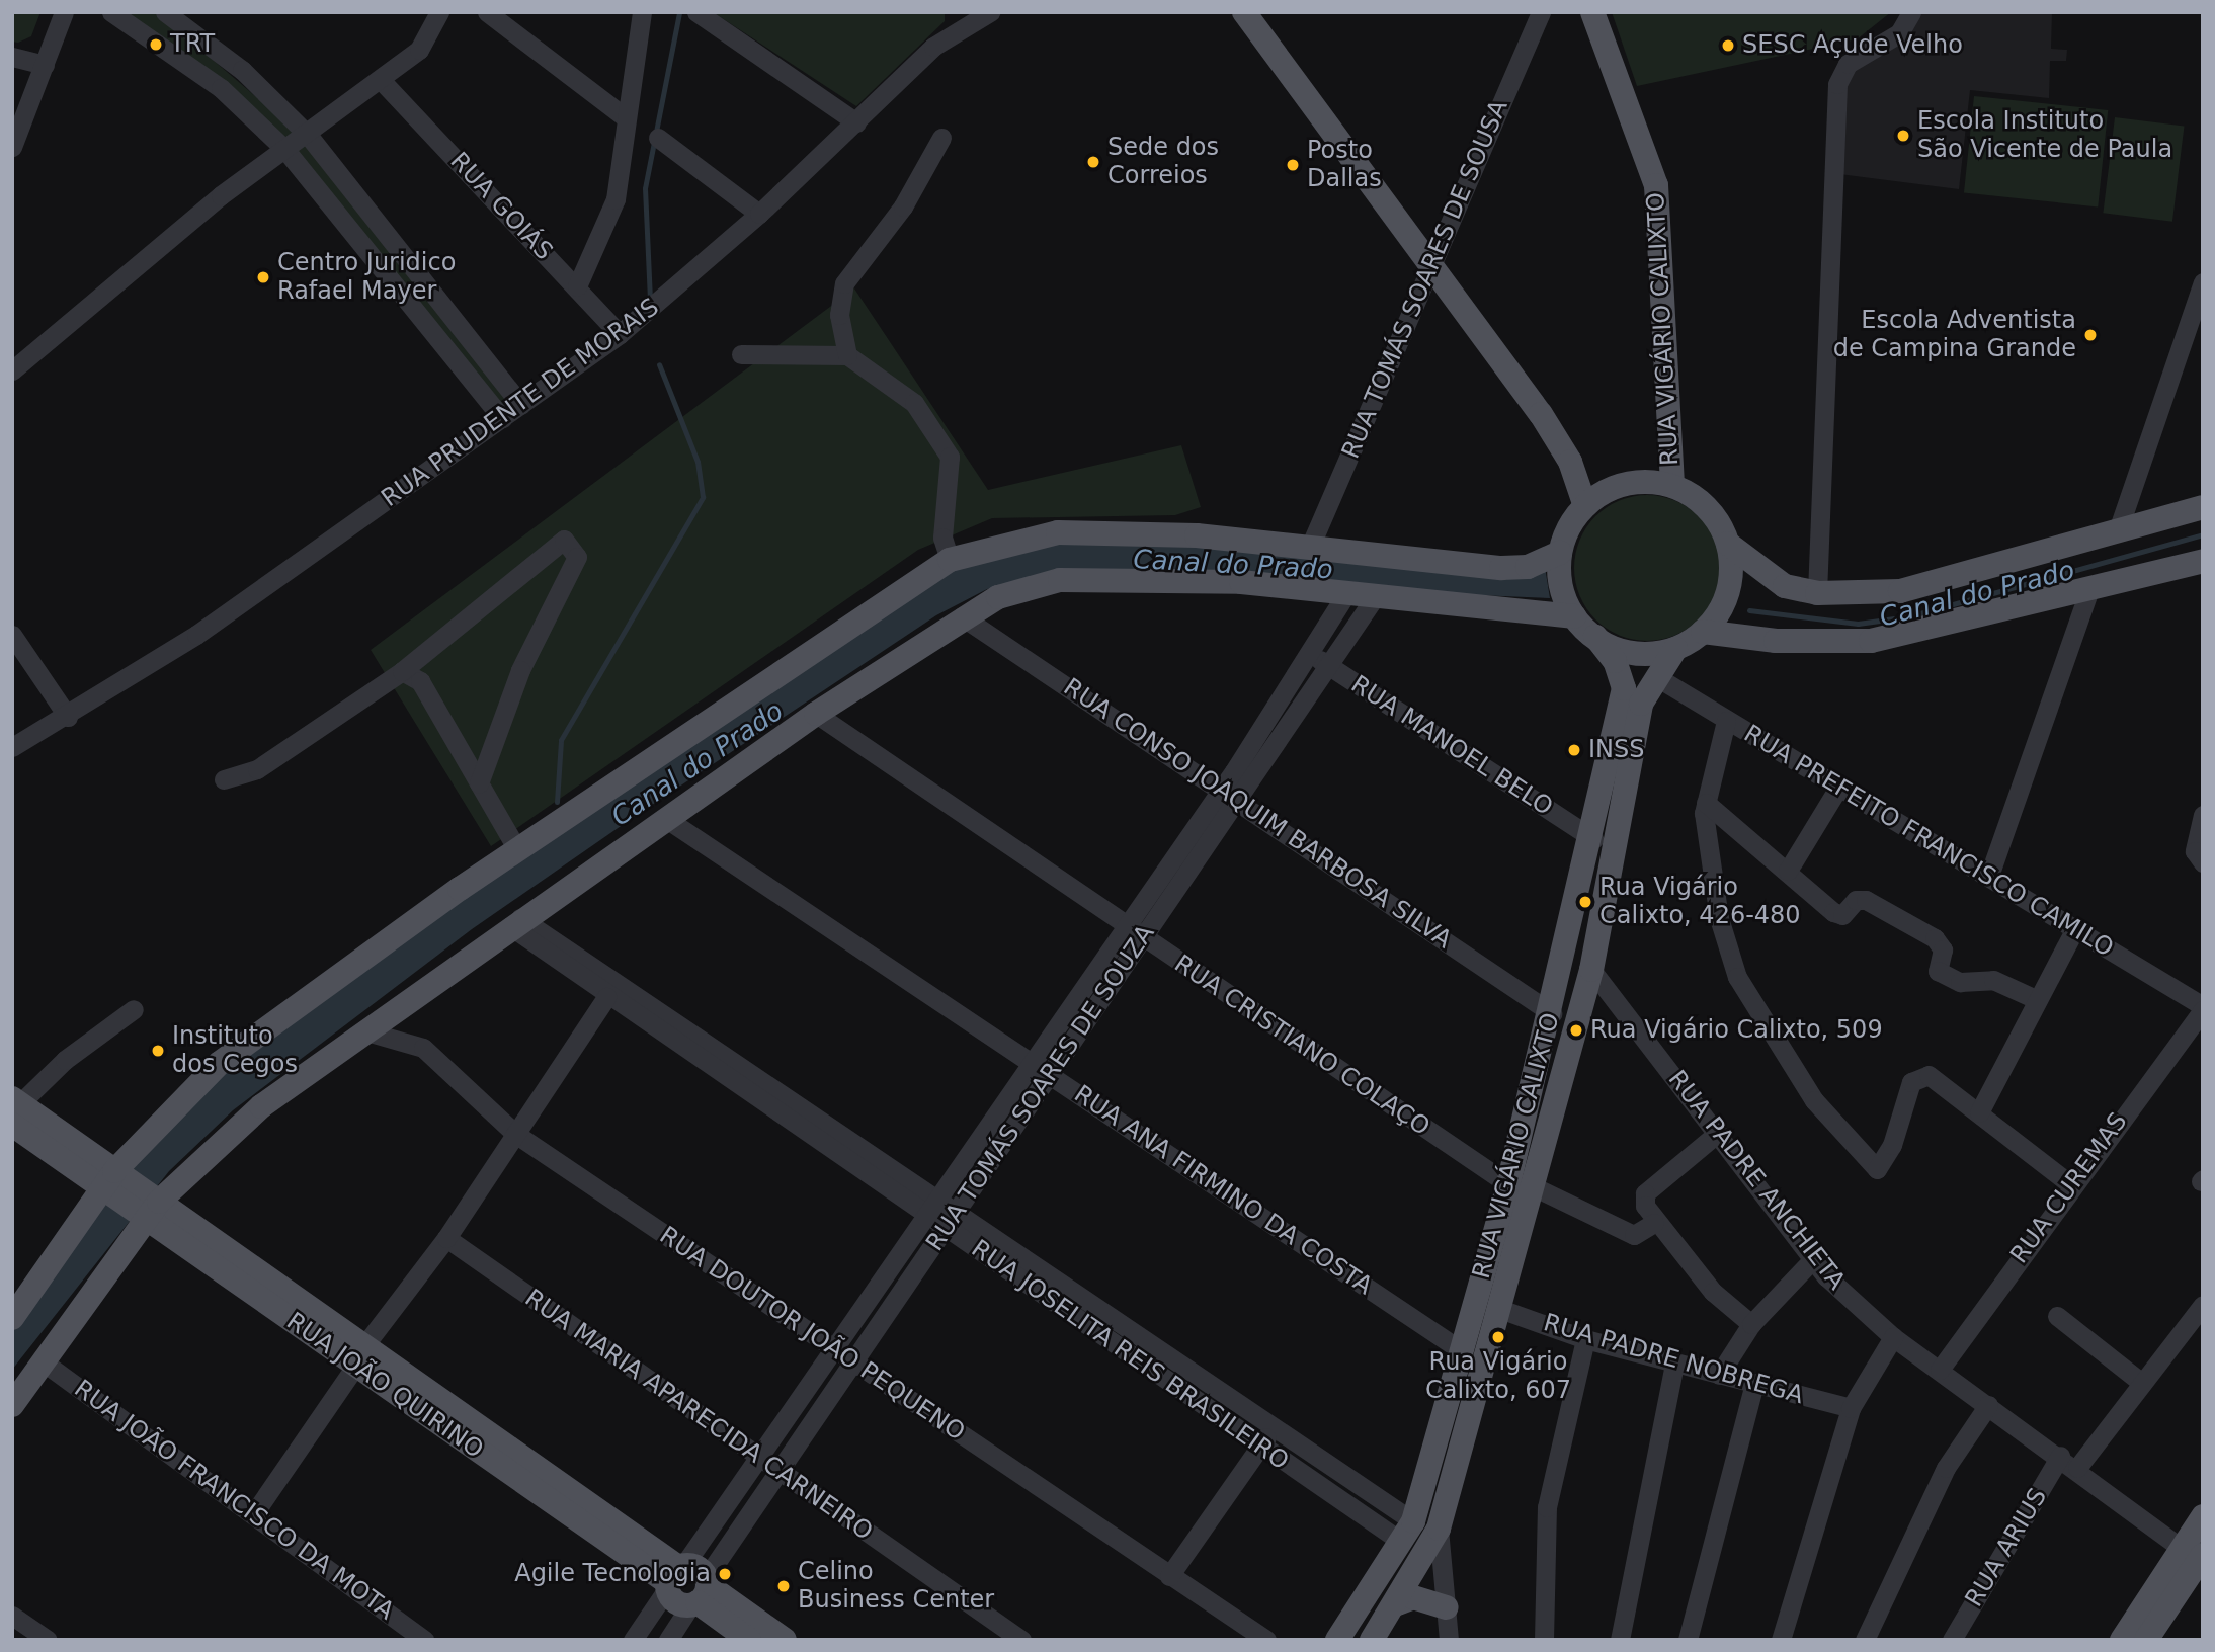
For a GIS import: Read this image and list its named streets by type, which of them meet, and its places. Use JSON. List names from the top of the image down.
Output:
{
  "streets": {
    "main road": ["RUA VIGÁRIO CALIXTO", "RUA JOÃO QUIRINO"],
    "street": [
      "RUA GOIÁS",
      "RUA TOMÁS SOARES DE SOUSA",
      "RUA PRUDENTE DE MORAIS",
      "RUA MANOEL BELO",
      "RUA CONSO JOAQUIM BARBOSA SILVA",
      "RUA PREFEITO FRANCISCO CAMILO",
      "RUA CRISTIANO COLAÇO",
      "RUA TOMÁS SOARES DE SOUZA",
      "RUA PADRE ANCHIETA",
      "RUA CUREMAS",
      "RUA ANA FIRMINO DA COSTA",
      "RUA DOUTOR JOÃO PEQUENO",
      "RUA JOSELITA REIS BRASILEIRO",
      "RUA PADRE NOBREGA",
      "RUA MARIA APARECIDA CARNEIRO",
      "RUA JOÃO FRANCISCO DA MOTA",
      "RUA ARIUS"
    ]
  },
  "crossings": [
    ["RUA GOIÁS", "RUA PRUDENTE DE MORAIS"],
    ["RUA VIGÁRIO CALIXTO", "RUA MANOEL BELO"],
    ["RUA VIGÁRIO CALIXTO", "RUA CONSO JOAQUIM BARBOSA SILVA"],
    ["RUA VIGÁRIO CALIXTO", "RUA PREFEITO FRANCISCO CAMILO"],
    ["RUA VIGÁRIO CALIXTO", "RUA CRISTIANO COLAÇO"],
    ["RUA VIGÁRIO CALIXTO", "RUA PADRE ANCHIETA"],
    ["RUA VIGÁRIO CALIXTO", "RUA ANA FIRMINO DA COSTA"],
    ["RUA VIGÁRIO CALIXTO", "RUA JOSELITA REIS BRASILEIRO"],
    ["RUA VIGÁRIO CALIXTO", "RUA PADRE NOBREGA"],
    ["RUA MANOEL BELO", "RUA TOMÁS SOARES DE SOUZA"],
    ["RUA CONSO JOAQUIM BARBOSA SILVA", "RUA TOMÁS SOARES DE SOUZA"],
    ["RUA PREFEITO FRANCISCO CAMILO", "RUA CUREMAS"],
    ["RUA CRISTIANO COLAÇO", "RUA TOMÁS SOARES DE SOUZA"],
    ["RUA TOMÁS SOARES DE SOUZA", "RUA ANA FIRMINO DA COSTA"],
    ["RUA TOMÁS SOARES DE SOUZA", "RUA DOUTOR JOÃO PEQUENO"],
    ["RUA TOMÁS SOARES DE SOUZA", "RUA JOSELITA REIS BRASILEIRO"],
    ["RUA TOMÁS SOARES DE SOUZA", "RUA JOÃO QUIRINO"],
    ["RUA TOMÁS SOARES DE SOUZA", "RUA MARIA APARECIDA CARNEIRO"],
    ["RUA PADRE ANCHIETA", "RUA CUREMAS"],
    ["RUA PADRE ANCHIETA", "RUA ARIUS"]
  ],
  "water": ["Canal do Prado"],
  "places": [
    "TRT",
    "SESC Açude Velho",
    "Escola Instituto São Vicente de Paula",
    "Sede dos Correios",
    "Posto Dallas",
    "Centro Juridico Rafael Mayer",
    "Escola Adventista de Campina Grande",
    "INSS",
    "Rua Vigário Calixto, 426-480",
    "Rua Vigário Calixto, 509",
    "Instituto dos Cegos",
    "Rua Vigário Calixto, 607",
    "Agile Tecnologia",
    "Celino Business Center"
  ]
}
